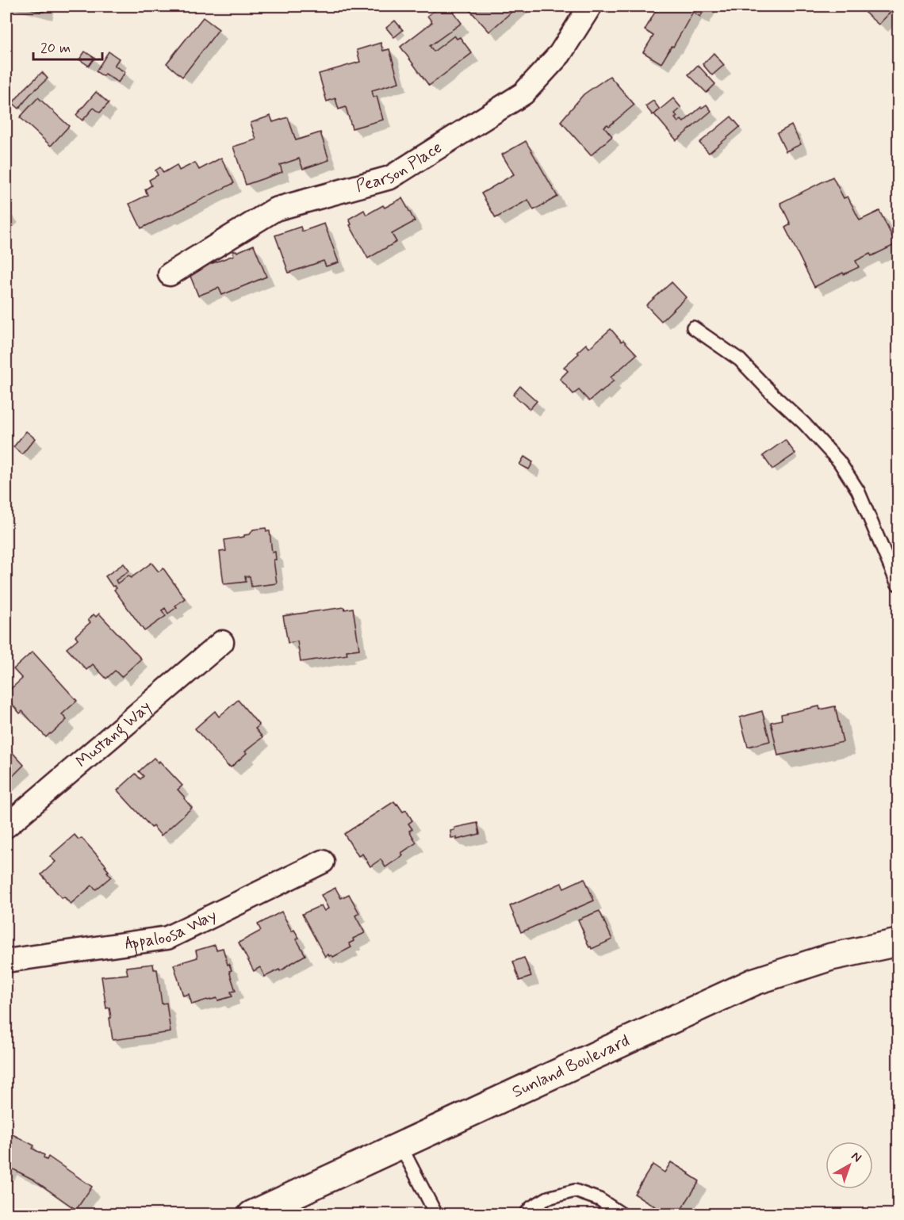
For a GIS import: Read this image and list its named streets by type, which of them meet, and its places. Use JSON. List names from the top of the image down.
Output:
{
  "streets": {
    "main road": ["Sunland Boulevard"],
    "street": ["Pearson Place", "Mustang Way", "Appaloosa Way"]
  },
  "scale_bar": "20 m",
  "north": "top right"
}
